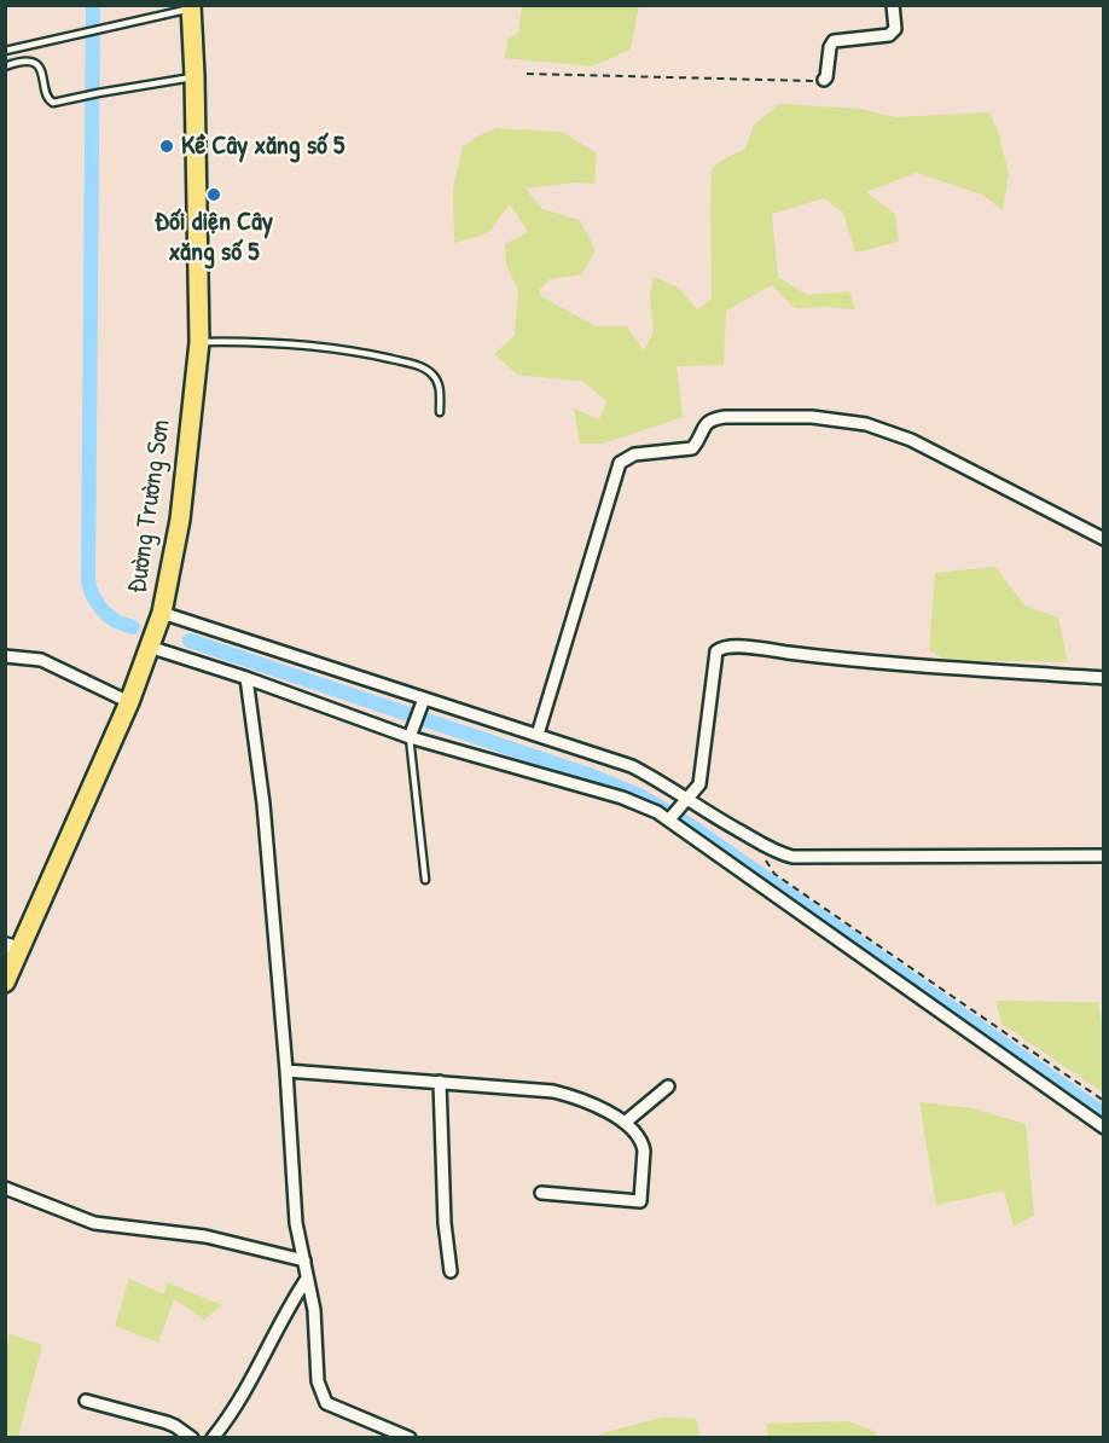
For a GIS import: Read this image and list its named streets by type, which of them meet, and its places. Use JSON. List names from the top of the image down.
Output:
{
  "streets": {
    "highway": ["Đường Trường Sơn"]
  },
  "places": ["Kề Cây xăng số 5", "Đối diện Cây xăng số 5"]
}
